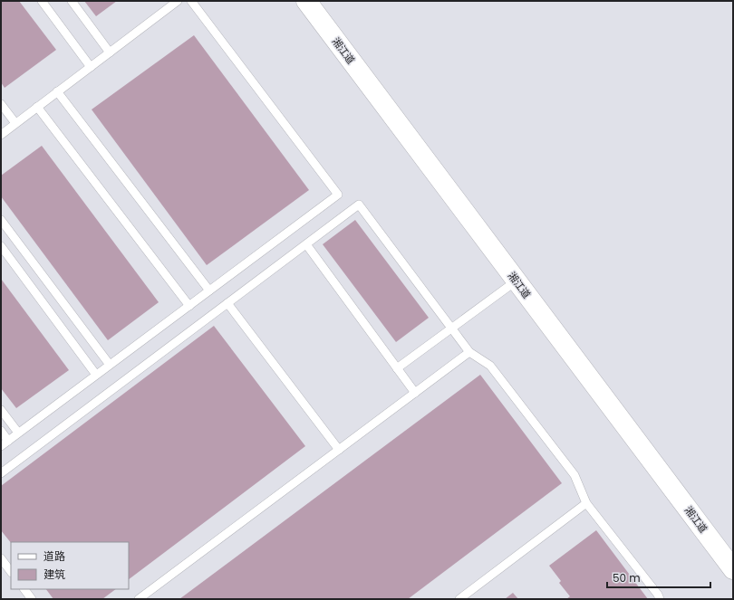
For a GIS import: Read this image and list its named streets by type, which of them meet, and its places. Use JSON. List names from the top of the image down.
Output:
{
  "streets": {
    "main road": ["湘江道"]
  },
  "legend": ["道路", "建筑"],
  "scale_bar": "50 m"
}
